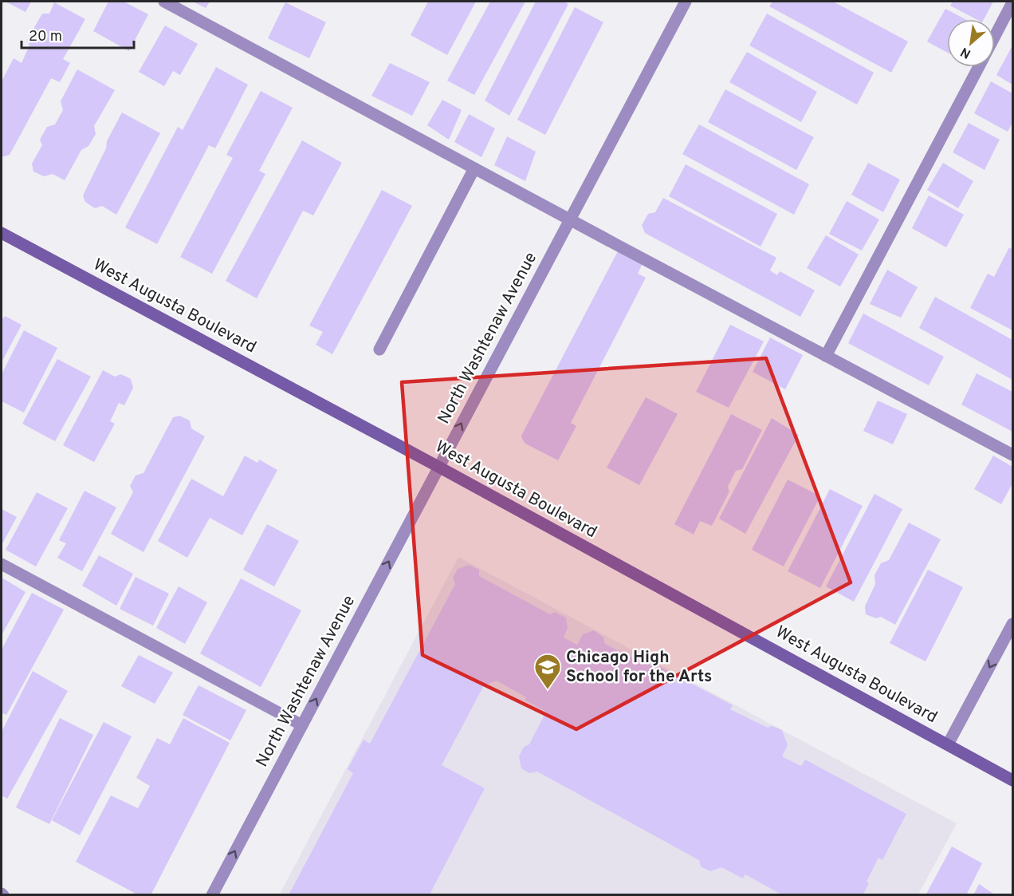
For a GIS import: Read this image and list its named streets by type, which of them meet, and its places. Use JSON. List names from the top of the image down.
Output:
{
  "streets": {
    "street": ["West Augusta Boulevard", "North Washtenaw Avenue"]
  },
  "crossings": [
    ["West Augusta Boulevard", "North Washtenaw Avenue"]
  ],
  "one_way": ["North Washtenaw Avenue"],
  "places": {
    "school or university": ["Chicago High School for the Arts"]
  },
  "scale_bar": "20 m",
  "north": "bottom left"
}
